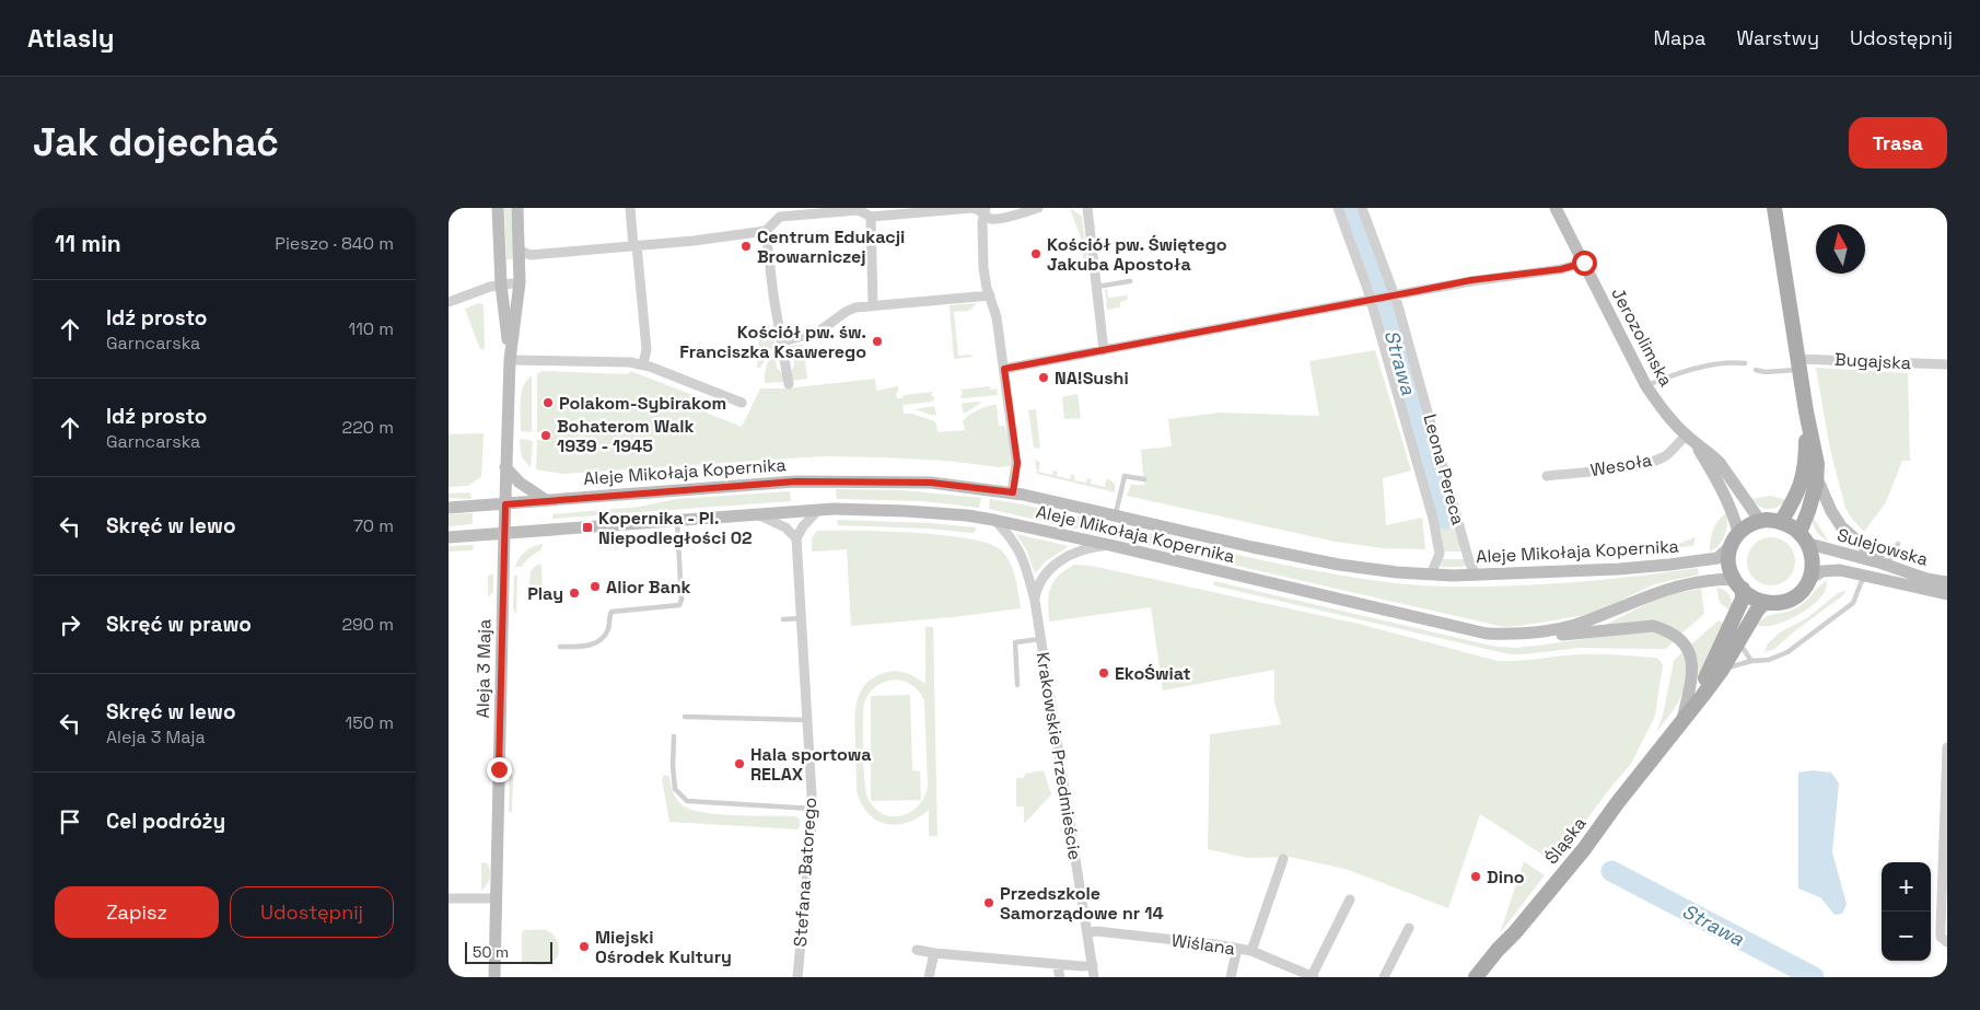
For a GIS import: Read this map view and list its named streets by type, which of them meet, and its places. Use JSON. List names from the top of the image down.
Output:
{
  "streets": {
    "main road": [
      "Jerozolimska",
      "Aleje Mikołaja Kopernika",
      "Sulejowska",
      "Aleja 3 Maja",
      "Śląska"
    ],
    "street": [
      "Bugajska",
      "Wesoła",
      "Leona Pereca",
      "Krakowskie Przedmieście",
      "Stefana Batorego",
      "Wiślana"
    ]
  },
  "crossings": [
    ["Jerozolimska", "Wesoła"],
    ["Jerozolimska", "Aleje Mikołaja Kopernika"],
    ["Jerozolimska", "Sulejowska"],
    ["Jerozolimska", "Śląska"],
    ["Leona Pereca", "Aleje Mikołaja Kopernika"],
    ["Aleje Mikołaja Kopernika", "Sulejowska"],
    ["Aleje Mikołaja Kopernika", "Aleja 3 Maja"],
    ["Aleje Mikołaja Kopernika", "Krakowskie Przedmieście"],
    ["Aleje Mikołaja Kopernika", "Śląska"],
    ["Sulejowska", "Śląska"],
    ["Krakowskie Przedmieście", "Wiślana"]
  ],
  "water": ["Strawa"],
  "places": {
    "other": [
      "Centrum Edukacji Browarniczej",
      "Kościół pw. Świętego Jakuba Apostoła",
      "Kościół pw. św. Franciszka Ksawerego",
      "NA!Sushi",
      "Polakom-Sybirakom",
      "Bohaterom Walk 1939 - 1945",
      "Alior Bank",
      "Play",
      "EkoŚwiat",
      "Hala sportowa RELAX",
      "Dino",
      "Przedszkole Samorządowe nr 14",
      "Miejski Ośrodek Kultury"
    ],
    "transit": ["Kopernika - Pl. Niepodległości 02"]
  },
  "scale_bar": "50 m",
  "north": "top",
  "page": {
    "header": "Atlasly",
    "nav": ["Mapa", "Warstwy", "Udostępnij"],
    "buttons": [
      "Trasa",
      ["Zapisz", "Udostępnij"]
    ],
    "title": "Jak dojechać",
    "heading": ["11 min", "Pieszo · 840 m"],
    "list": [
      ["Idź prosto", "Garncarska", "110 m"],
      ["Idź prosto", "Garncarska", "220 m"],
      ["Skręć w lewo", "70 m"],
      ["Skręć w prawo", "290 m"],
      ["Skręć w lewo", "Aleja 3 Maja", "150 m"],
      "Cel podróży"
    ],
    "map_buttons": ["+", "−"],
    "scale": "50 m"
  }
}
